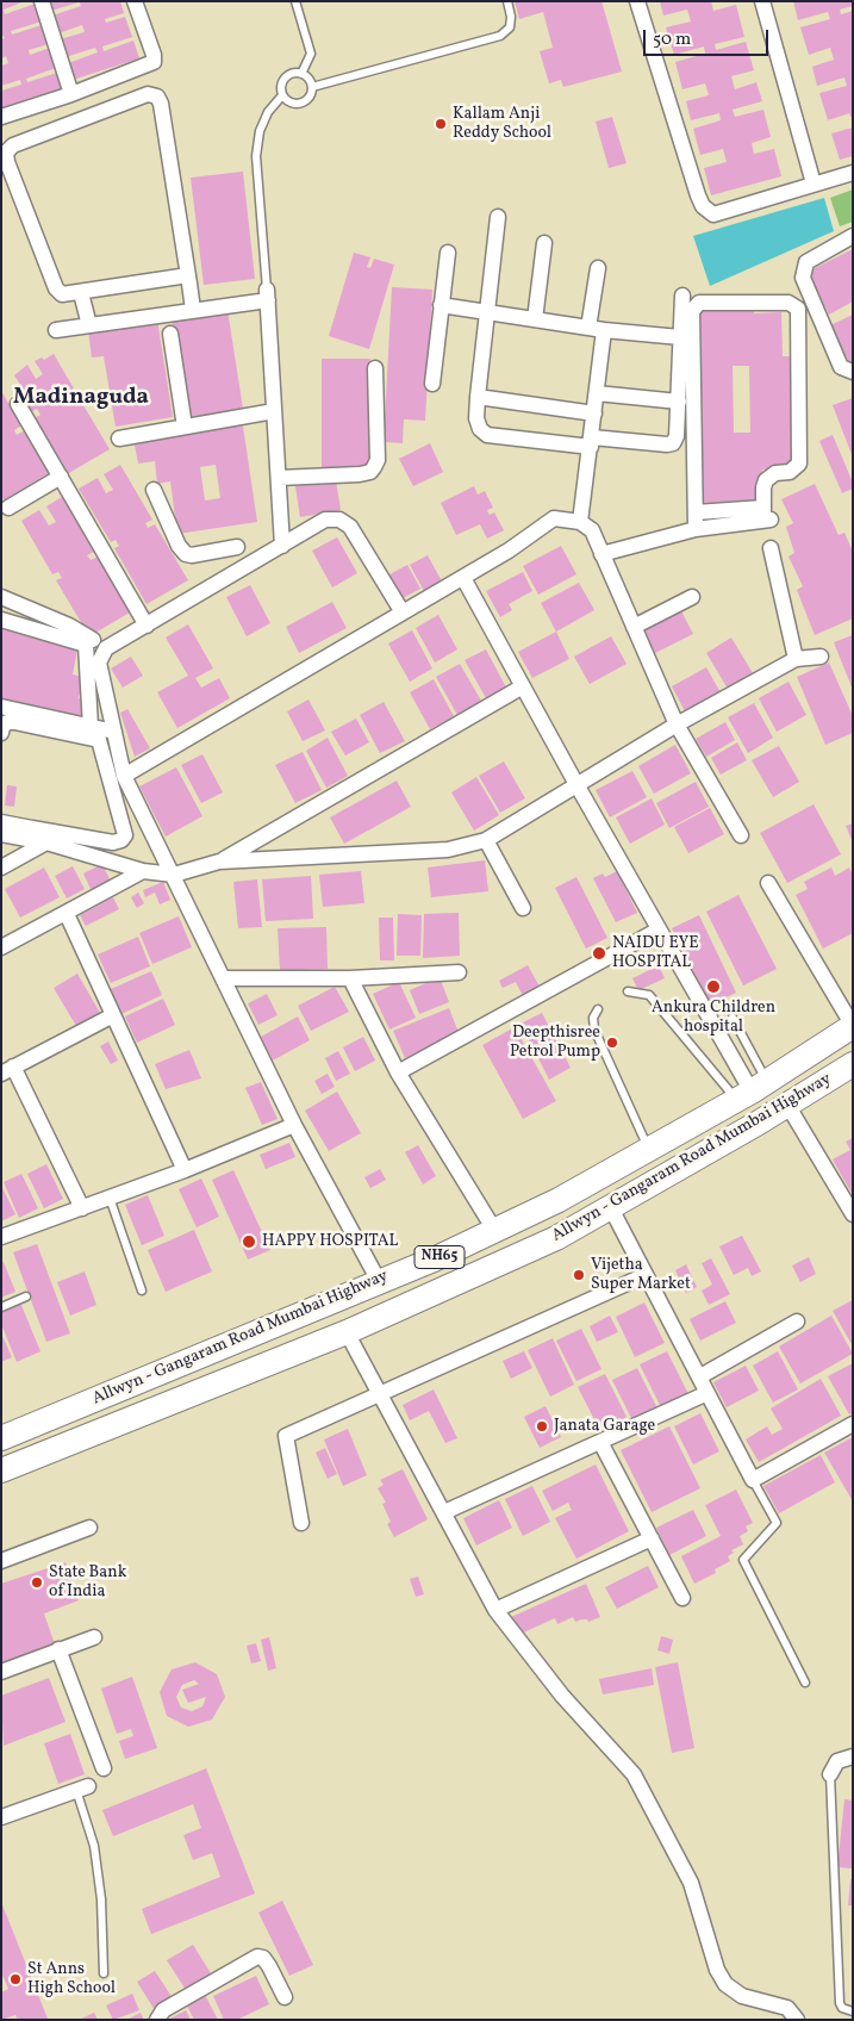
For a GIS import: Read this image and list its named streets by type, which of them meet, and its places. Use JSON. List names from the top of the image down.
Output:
{
  "streets": {
    "highway": ["Allwyn - Gangaram Road Mumbai Highway", "NH65"]
  },
  "districts": ["Madinaguda"],
  "places": [
    "Kallam Anji Reddy School",
    "NAIDU EYE HOSPITAL",
    "Ankura Children hospital",
    "Deepthisree Petrol Pump",
    "HAPPY HOSPITAL",
    "Vijetha Super Market",
    "Janata Garage",
    "State Bank of India",
    "St Anns High School"
  ],
  "scale_bar": "50 m"
}
